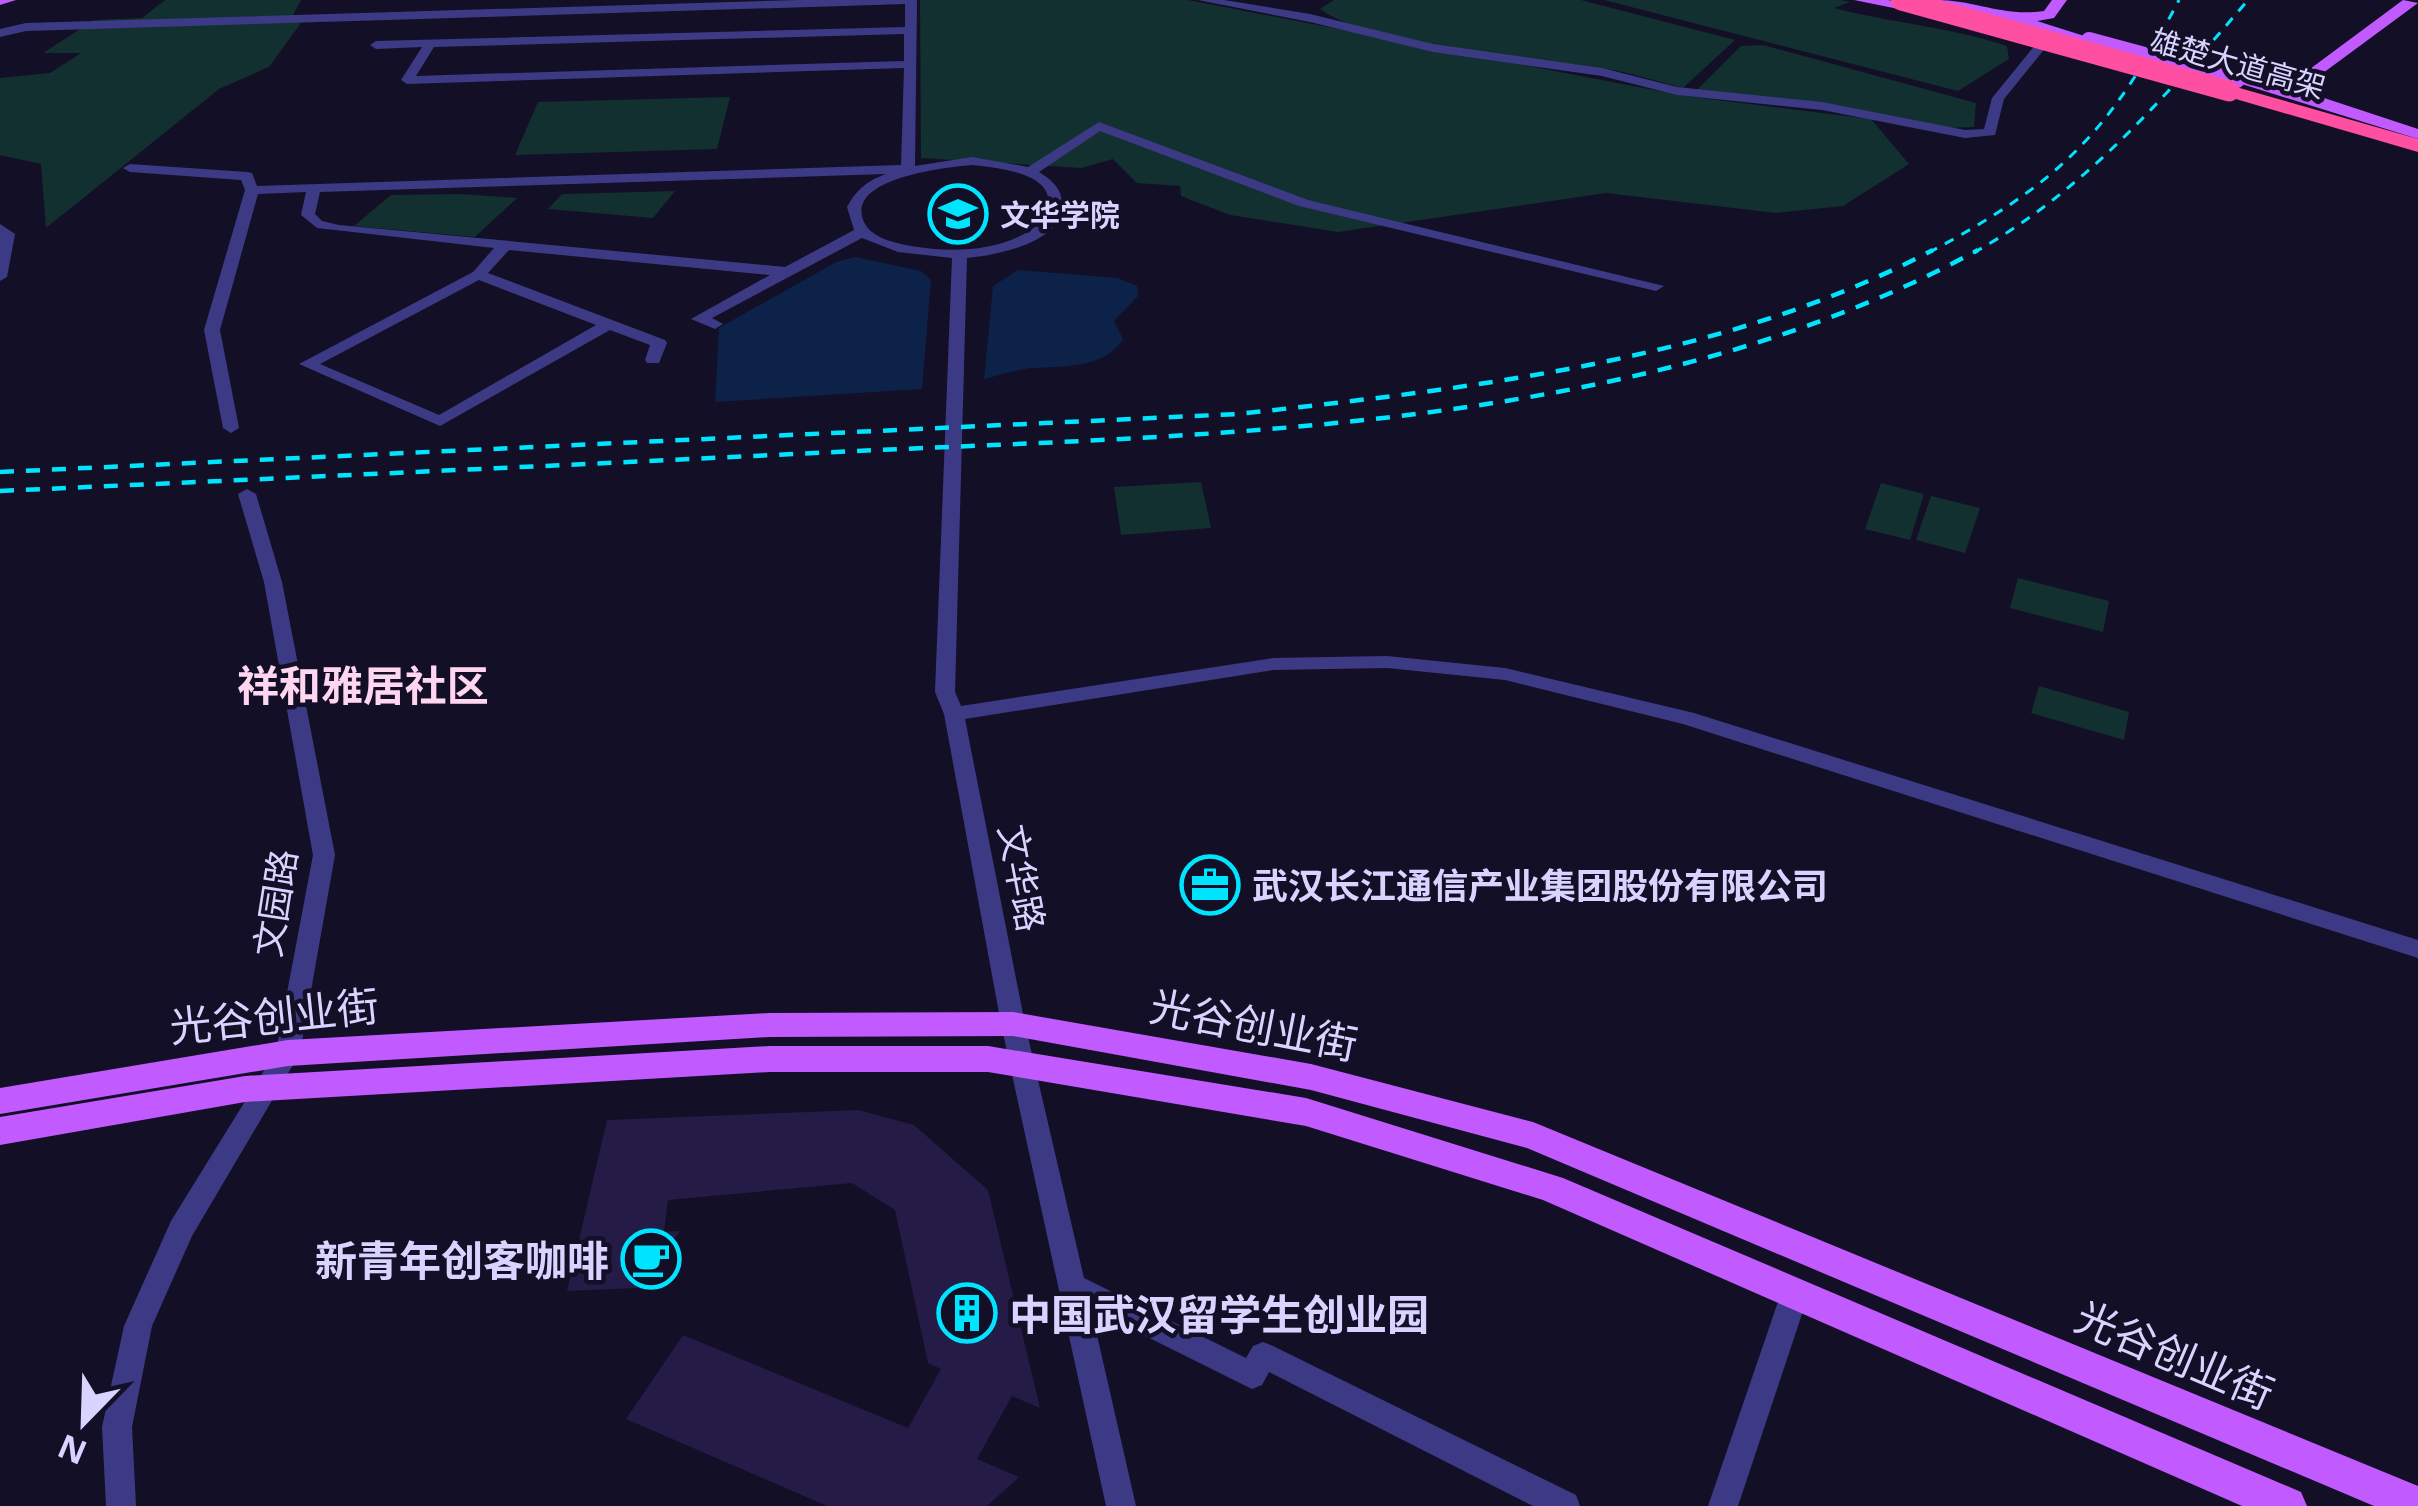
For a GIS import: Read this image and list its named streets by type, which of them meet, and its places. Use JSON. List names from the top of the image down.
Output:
{
  "streets": {
    "highway": ["雄楚大道高架"],
    "main road": ["光谷创业街"],
    "street": ["文华路", "文园路"]
  },
  "crossings": [
    ["文华路", "光谷创业街"],
    ["文园路", "光谷创业街"]
  ],
  "districts": ["祥和雅居社区"],
  "places": {
    "school or university": ["文华学院"],
    "office": ["武汉长江通信产业集团股份有限公司"],
    "cafe": ["新青年创客咖啡"],
    "building": ["中国武汉留学生创业园"]
  },
  "north": "bottom left"
}
